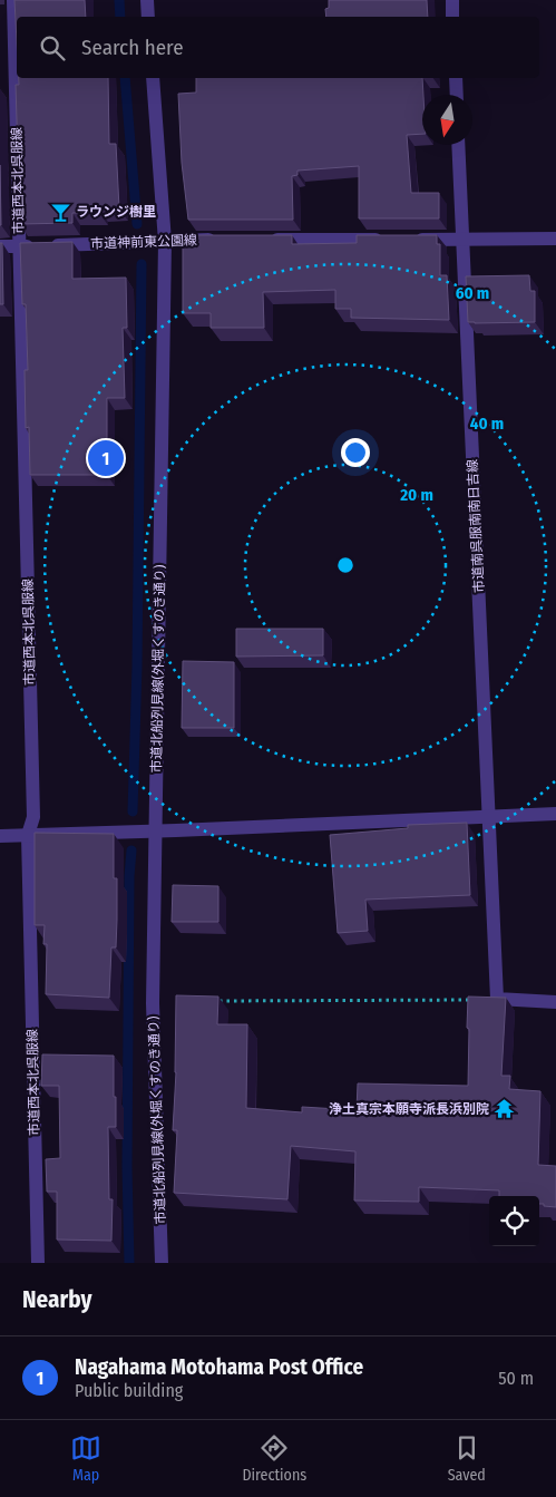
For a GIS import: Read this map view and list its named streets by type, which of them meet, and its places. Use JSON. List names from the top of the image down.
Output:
{
  "streets": {
    "street": [
      "市道西本北呉服線",
      "市道神前東公園線",
      "市道南呉服南南日吉線",
      "市道北船列見線(外堀くすのき通り)"
    ]
  },
  "crossings": [
    ["市道西本北呉服線", "市道神前東公園線"],
    ["市道神前東公園線", "市道北船列見線(外堀くすのき通り)"]
  ],
  "places": {
    "bar": ["ラウンジ樹里"],
    "temple": ["浄土真宗本願寺派長浜別院"]
  },
  "north": "bottom",
  "page": {
    "search": "Search here",
    "pins": "1",
    "heading": "Nearby",
    "list": [
      {
        "mark": "1",
        "name": "Nagahama Motohama Post Office",
        "note": "Public building",
        "value": "50 m"
      }
    ],
    "nav": ["Map", "Directions", "Saved"]
  },
  "rings": ["60 m", "40 m", "20 m"]
}
